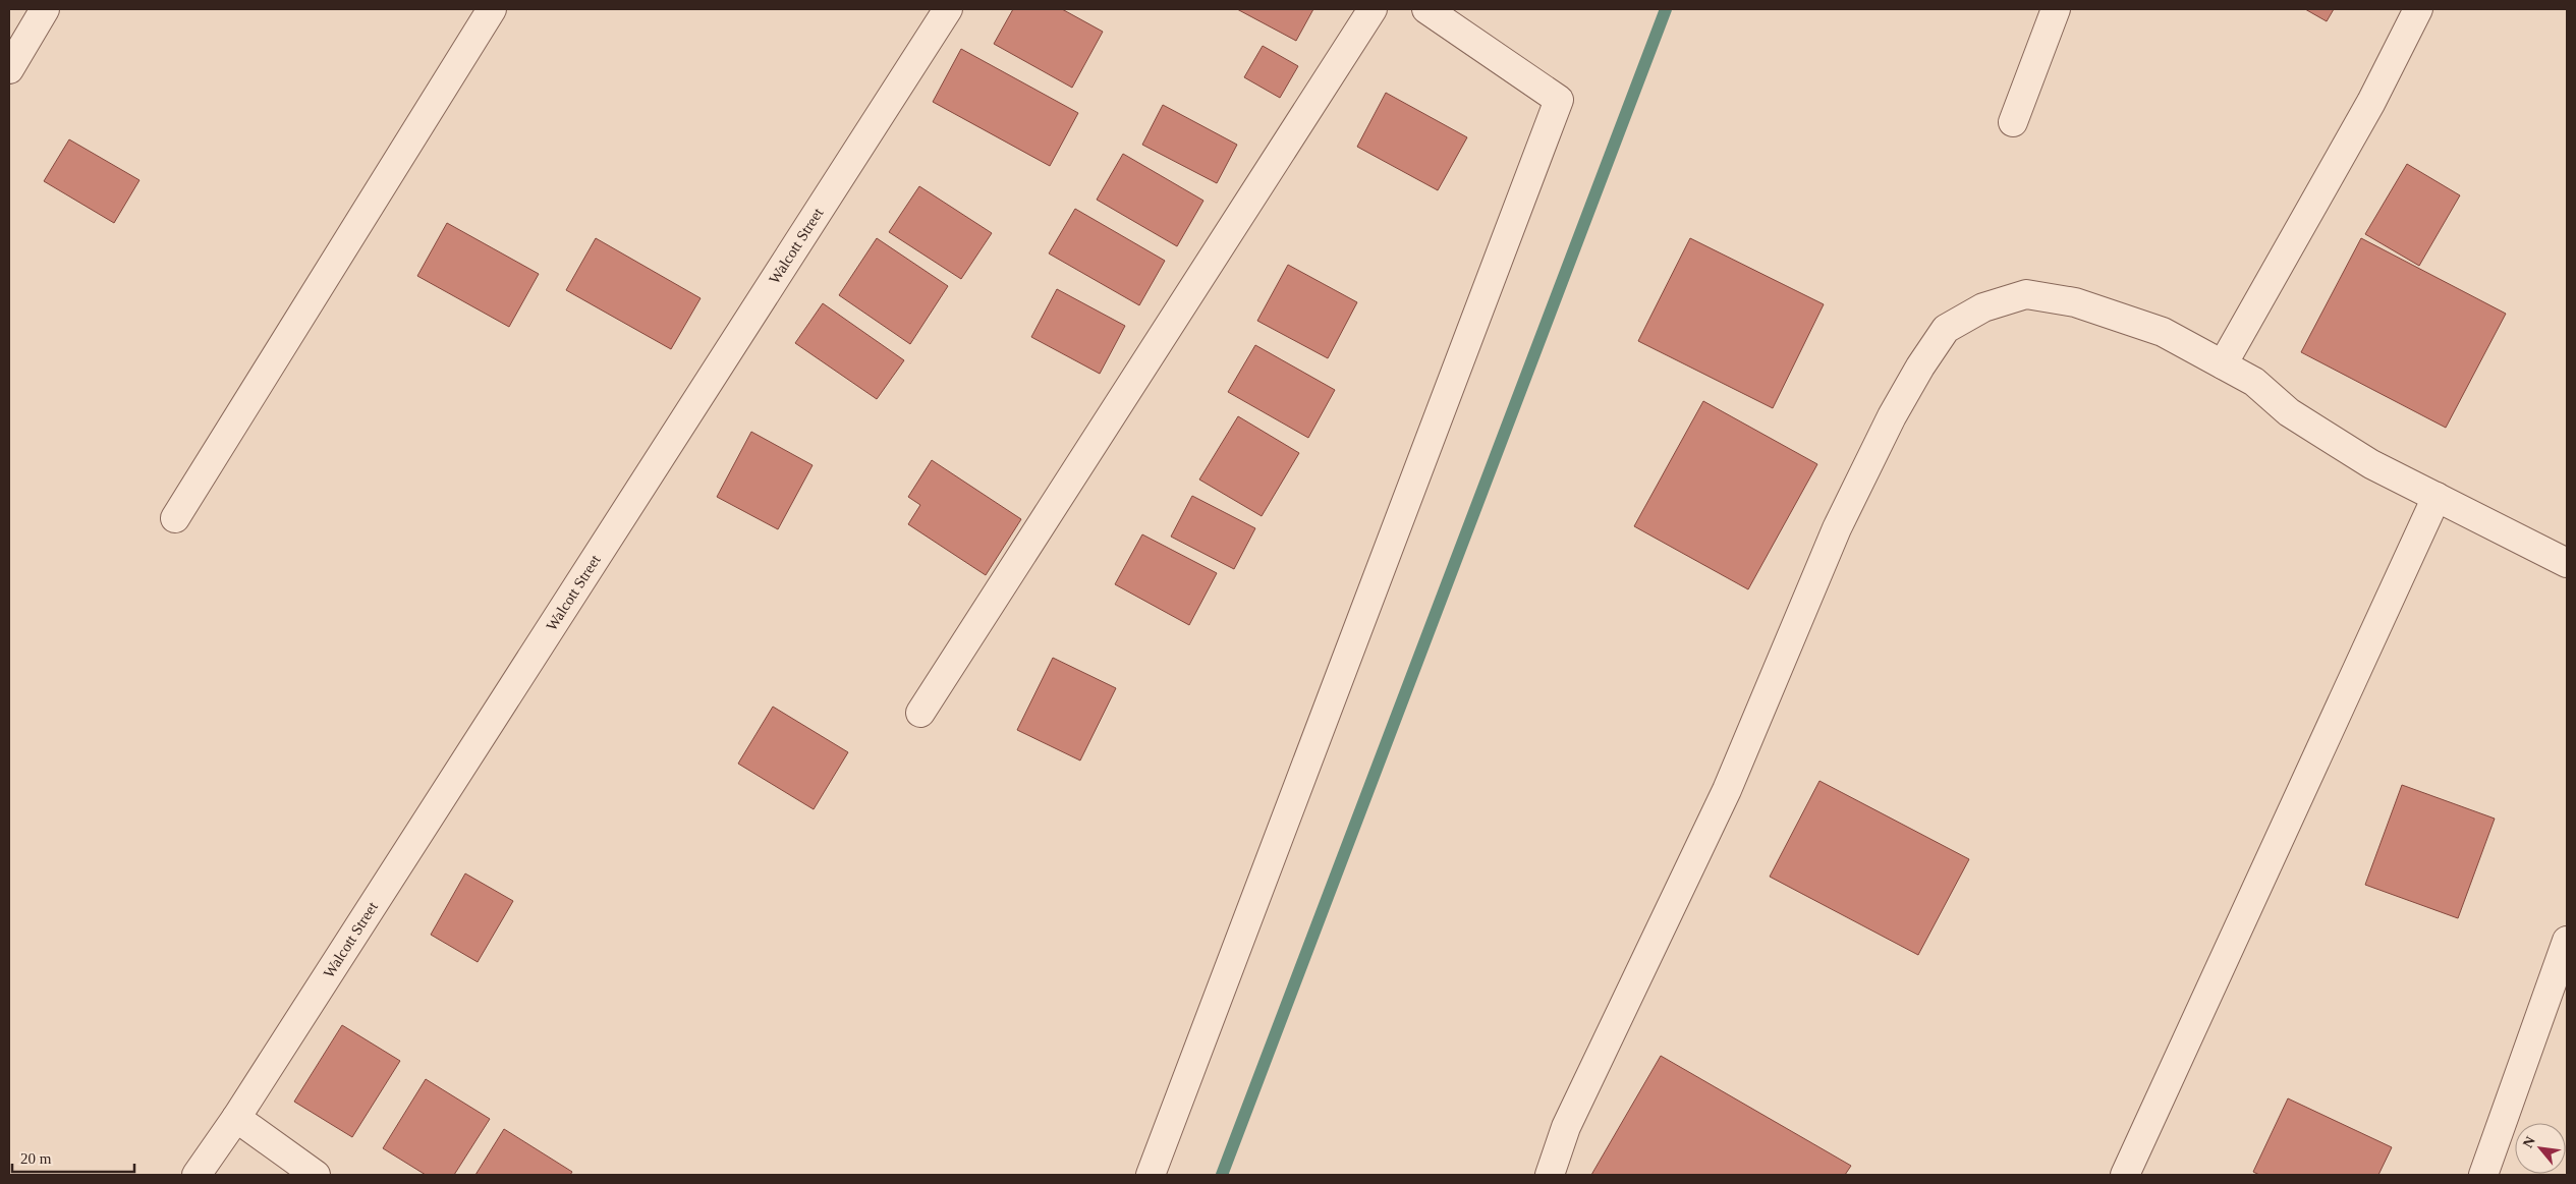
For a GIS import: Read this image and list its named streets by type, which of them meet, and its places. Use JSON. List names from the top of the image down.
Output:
{
  "streets": {
    "street": ["Walcott Street"]
  },
  "scale_bar": "20 m",
  "north": "top left"
}
